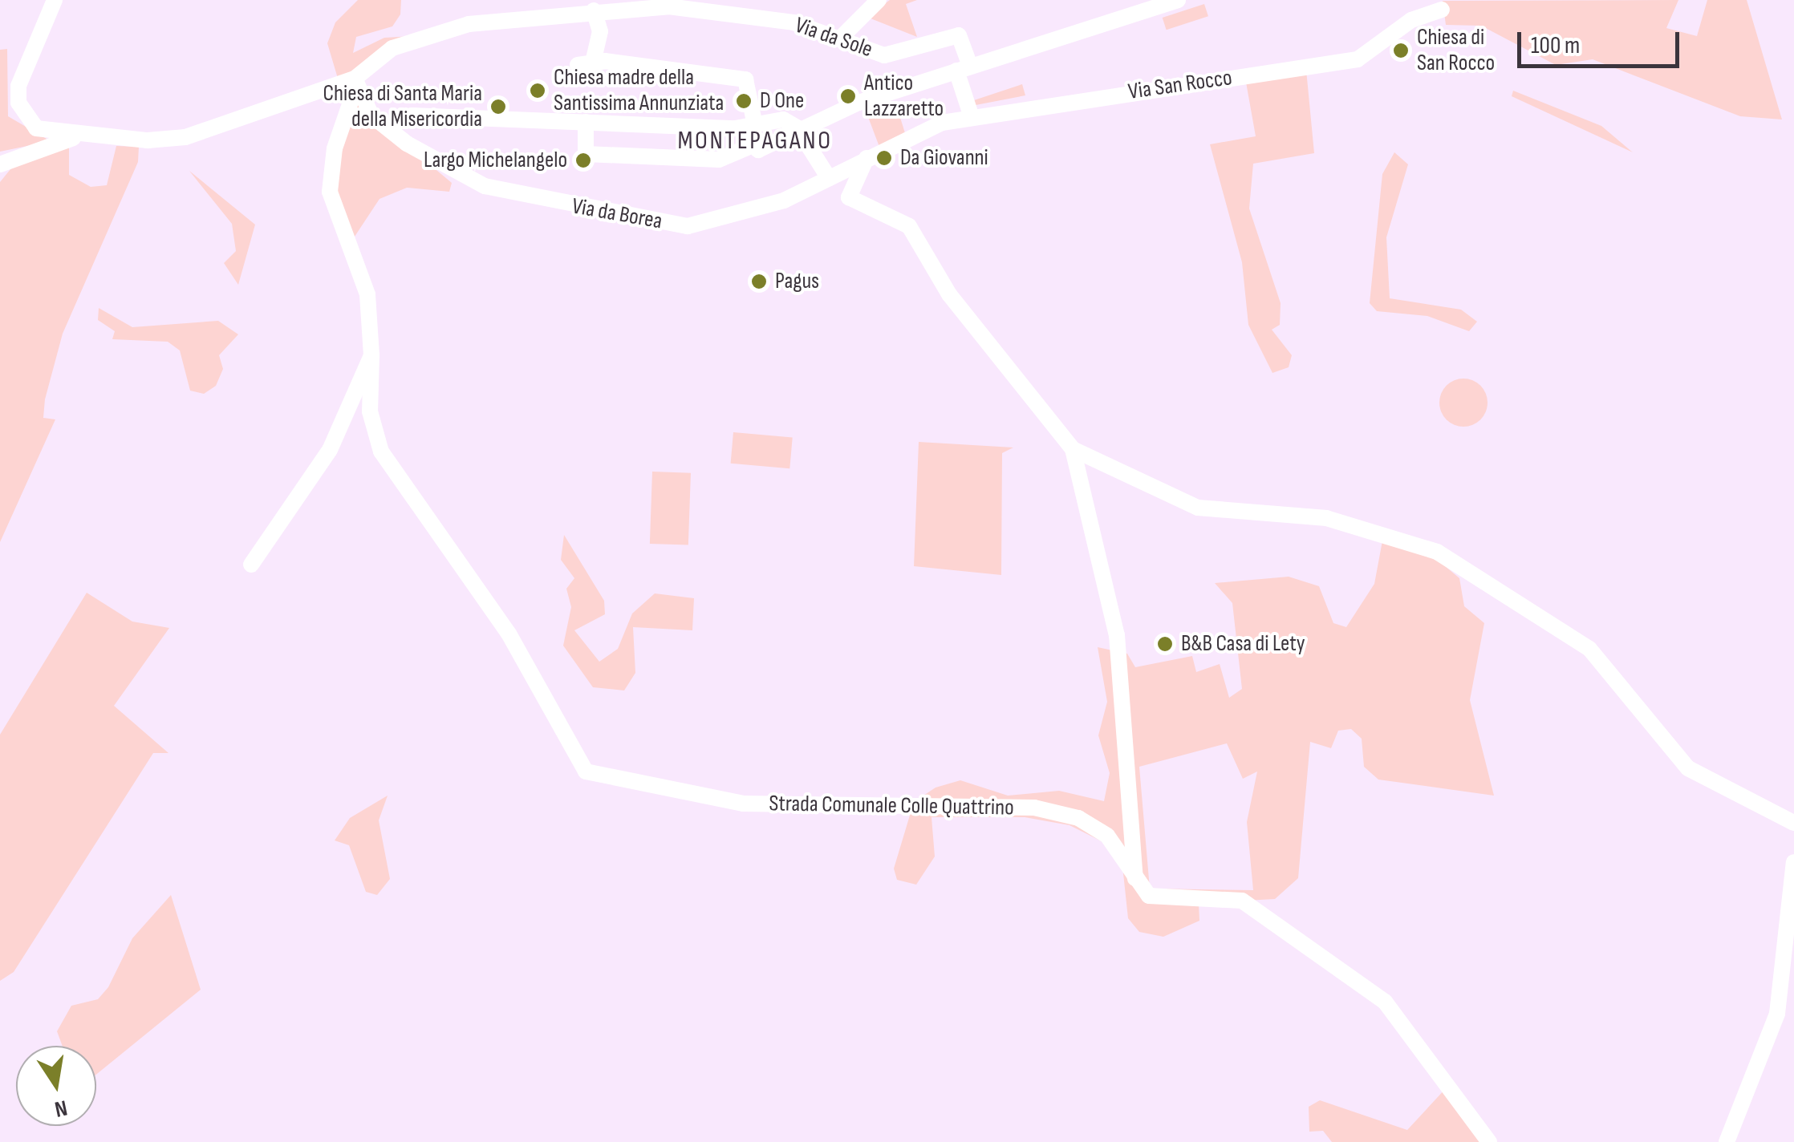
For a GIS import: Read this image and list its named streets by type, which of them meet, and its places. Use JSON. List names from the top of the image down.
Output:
{
  "streets": {
    "street": [
      "Via da Sole",
      "Via San Rocco",
      "Via da Borea",
      "Strada Comunale Colle Quattrino"
    ]
  },
  "crossings": [
    ["Via da Sole", "Via da Borea"],
    ["Via da Sole", "Strada Comunale Colle Quattrino"],
    ["Via San Rocco", "Via da Borea"],
    ["Via da Borea", "Strada Comunale Colle Quattrino"]
  ],
  "districts": ["MONTEPAGANO"],
  "places": [
    "Chiesa di San Rocco",
    "Chiesa madre della Santissima Annunziata",
    "Antico Lazzaretto",
    "D One",
    "Chiesa di Santa Maria della Misericordia",
    "Da Giovanni",
    "Largo Michelangelo",
    "Pagus",
    "B&B Casa di Lety"
  ],
  "scale_bar": "100 m",
  "north": "bottom"
}
